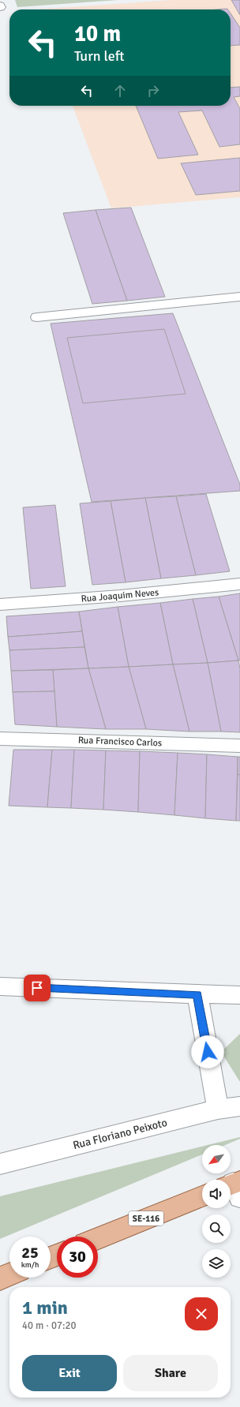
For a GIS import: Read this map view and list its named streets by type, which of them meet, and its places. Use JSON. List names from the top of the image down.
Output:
{
  "streets": {
    "main road": ["SE-116"],
    "street": ["Rua Joaquim Neves", "Rua Francisco Carlos", "Rua Floriano Peixoto"]
  },
  "north": "bottom left",
  "page": {
    "turn": ["10 m", "Turn left"],
    "speed": "25 km/h",
    "limit": "30",
    "heading": ["1 min", "40 m · 07:20"],
    "buttons": ["Exit", "Share"]
  }
}
